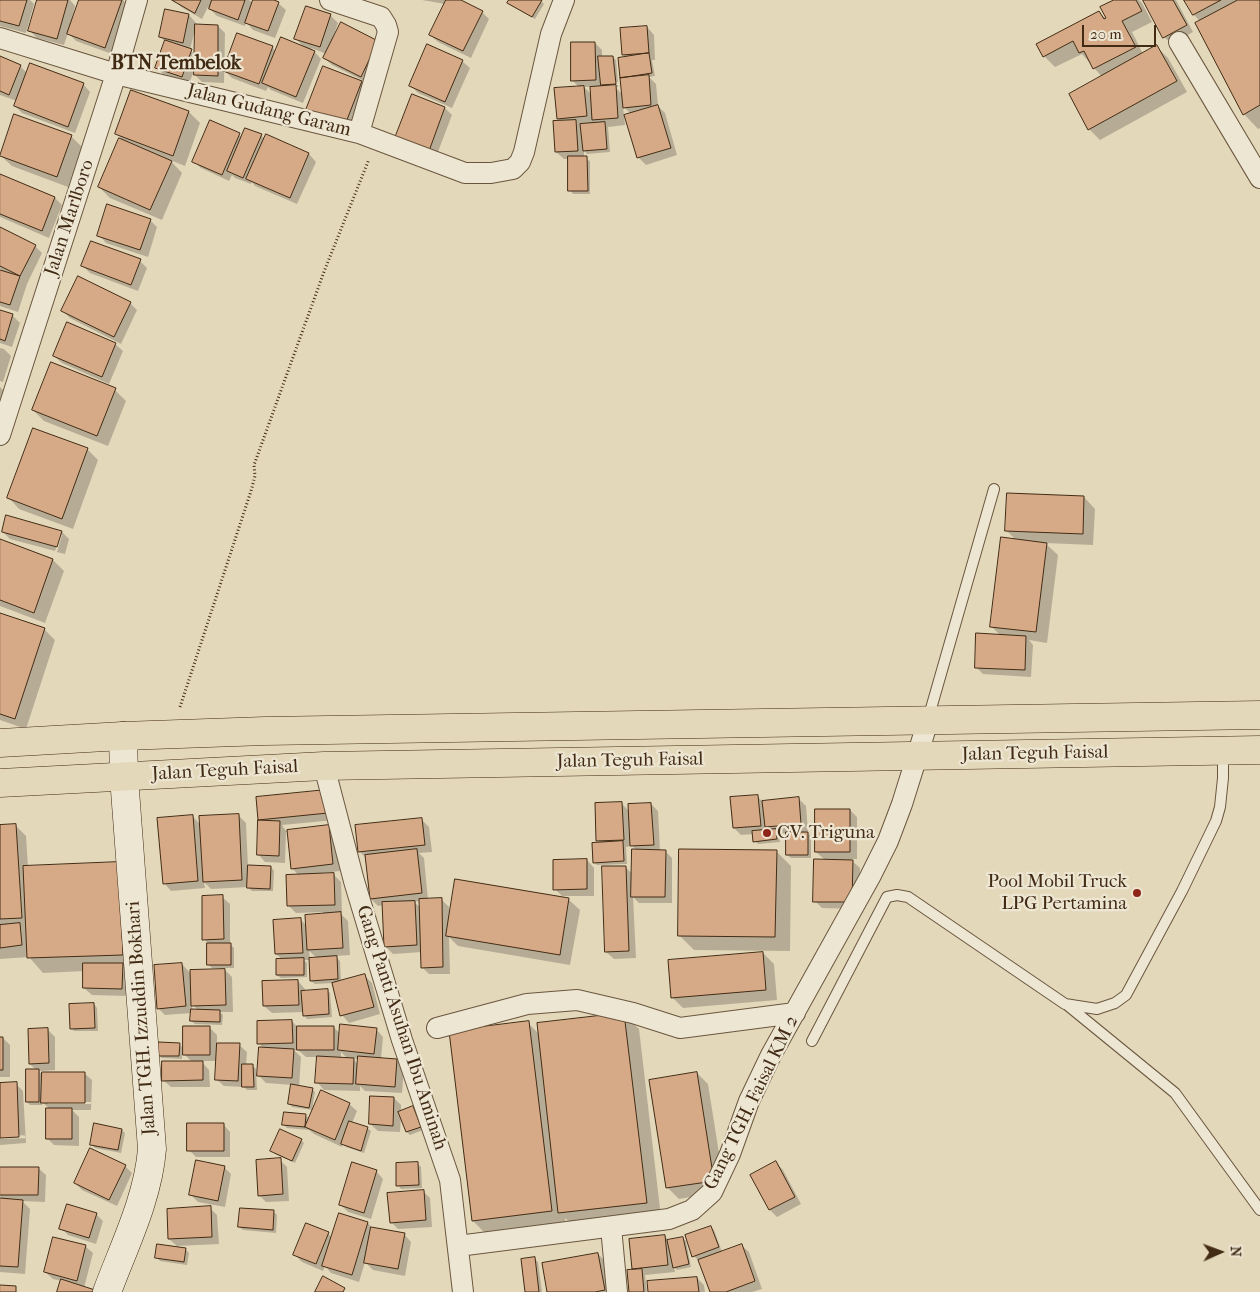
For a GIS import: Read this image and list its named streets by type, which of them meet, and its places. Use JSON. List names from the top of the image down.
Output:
{
  "streets": {
    "highway": ["Jalan Teguh Faisal"],
    "street": [
      "Jalan Gudang Garam",
      "Jalan Marlboro",
      "Jalan TGH. Izzuddin Bokhari",
      "Gang Panti Asuhan Ibu Aminah",
      "Gang TGH. Faisal KM 2"
    ]
  },
  "crossings": [
    ["Jalan Gudang Garam", "Jalan Marlboro"],
    ["Jalan Teguh Faisal", "Jalan TGH. Izzuddin Bokhari"],
    ["Jalan Teguh Faisal", "Gang Panti Asuhan Ibu Aminah"],
    ["Jalan Teguh Faisal", "Gang TGH. Faisal KM 2"],
    ["Gang Panti Asuhan Ibu Aminah", "Gang TGH. Faisal KM 2"]
  ],
  "districts": ["BTN Tembelok"],
  "places": ["CV. Triguna", "Pool Mobil Truck LPG Pertamina"],
  "scale_bar": "20 m",
  "north": "right"
}
